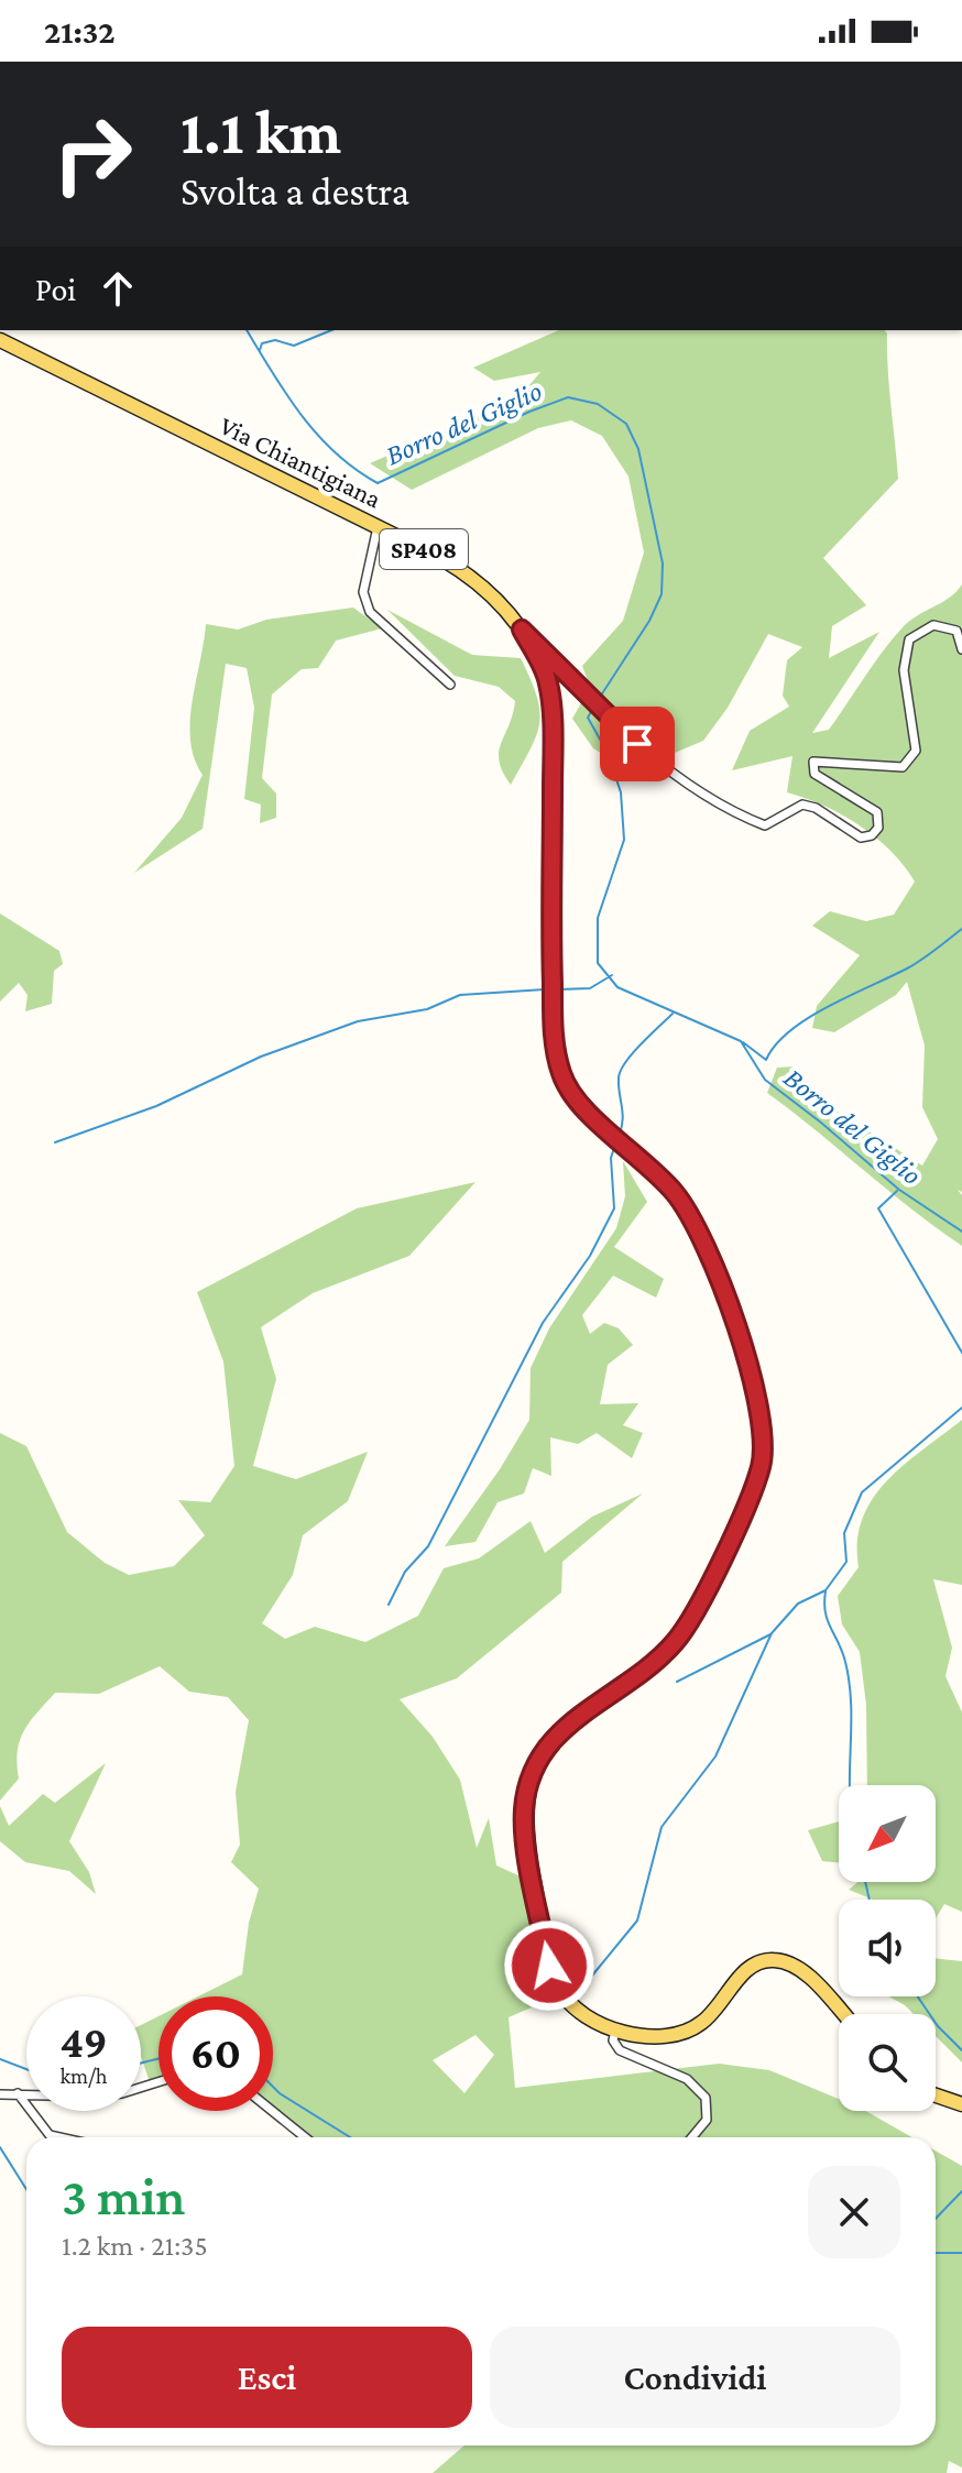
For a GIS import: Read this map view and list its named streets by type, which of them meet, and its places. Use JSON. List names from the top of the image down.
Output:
{
  "streets": {
    "main road": ["Via Chiantigiana", "SP408"]
  },
  "water": ["Borro del Giglio"],
  "north": "bottom left",
  "page": {
    "status": "21:32",
    "turn": ["1.1 km", "Svolta a destra"],
    "then": "Poi",
    "speed": "49 km/h",
    "limit": "60",
    "heading": ["3 min", "1.2 km · 21:35"],
    "buttons": ["Esci", "Condividi"]
  }
}
